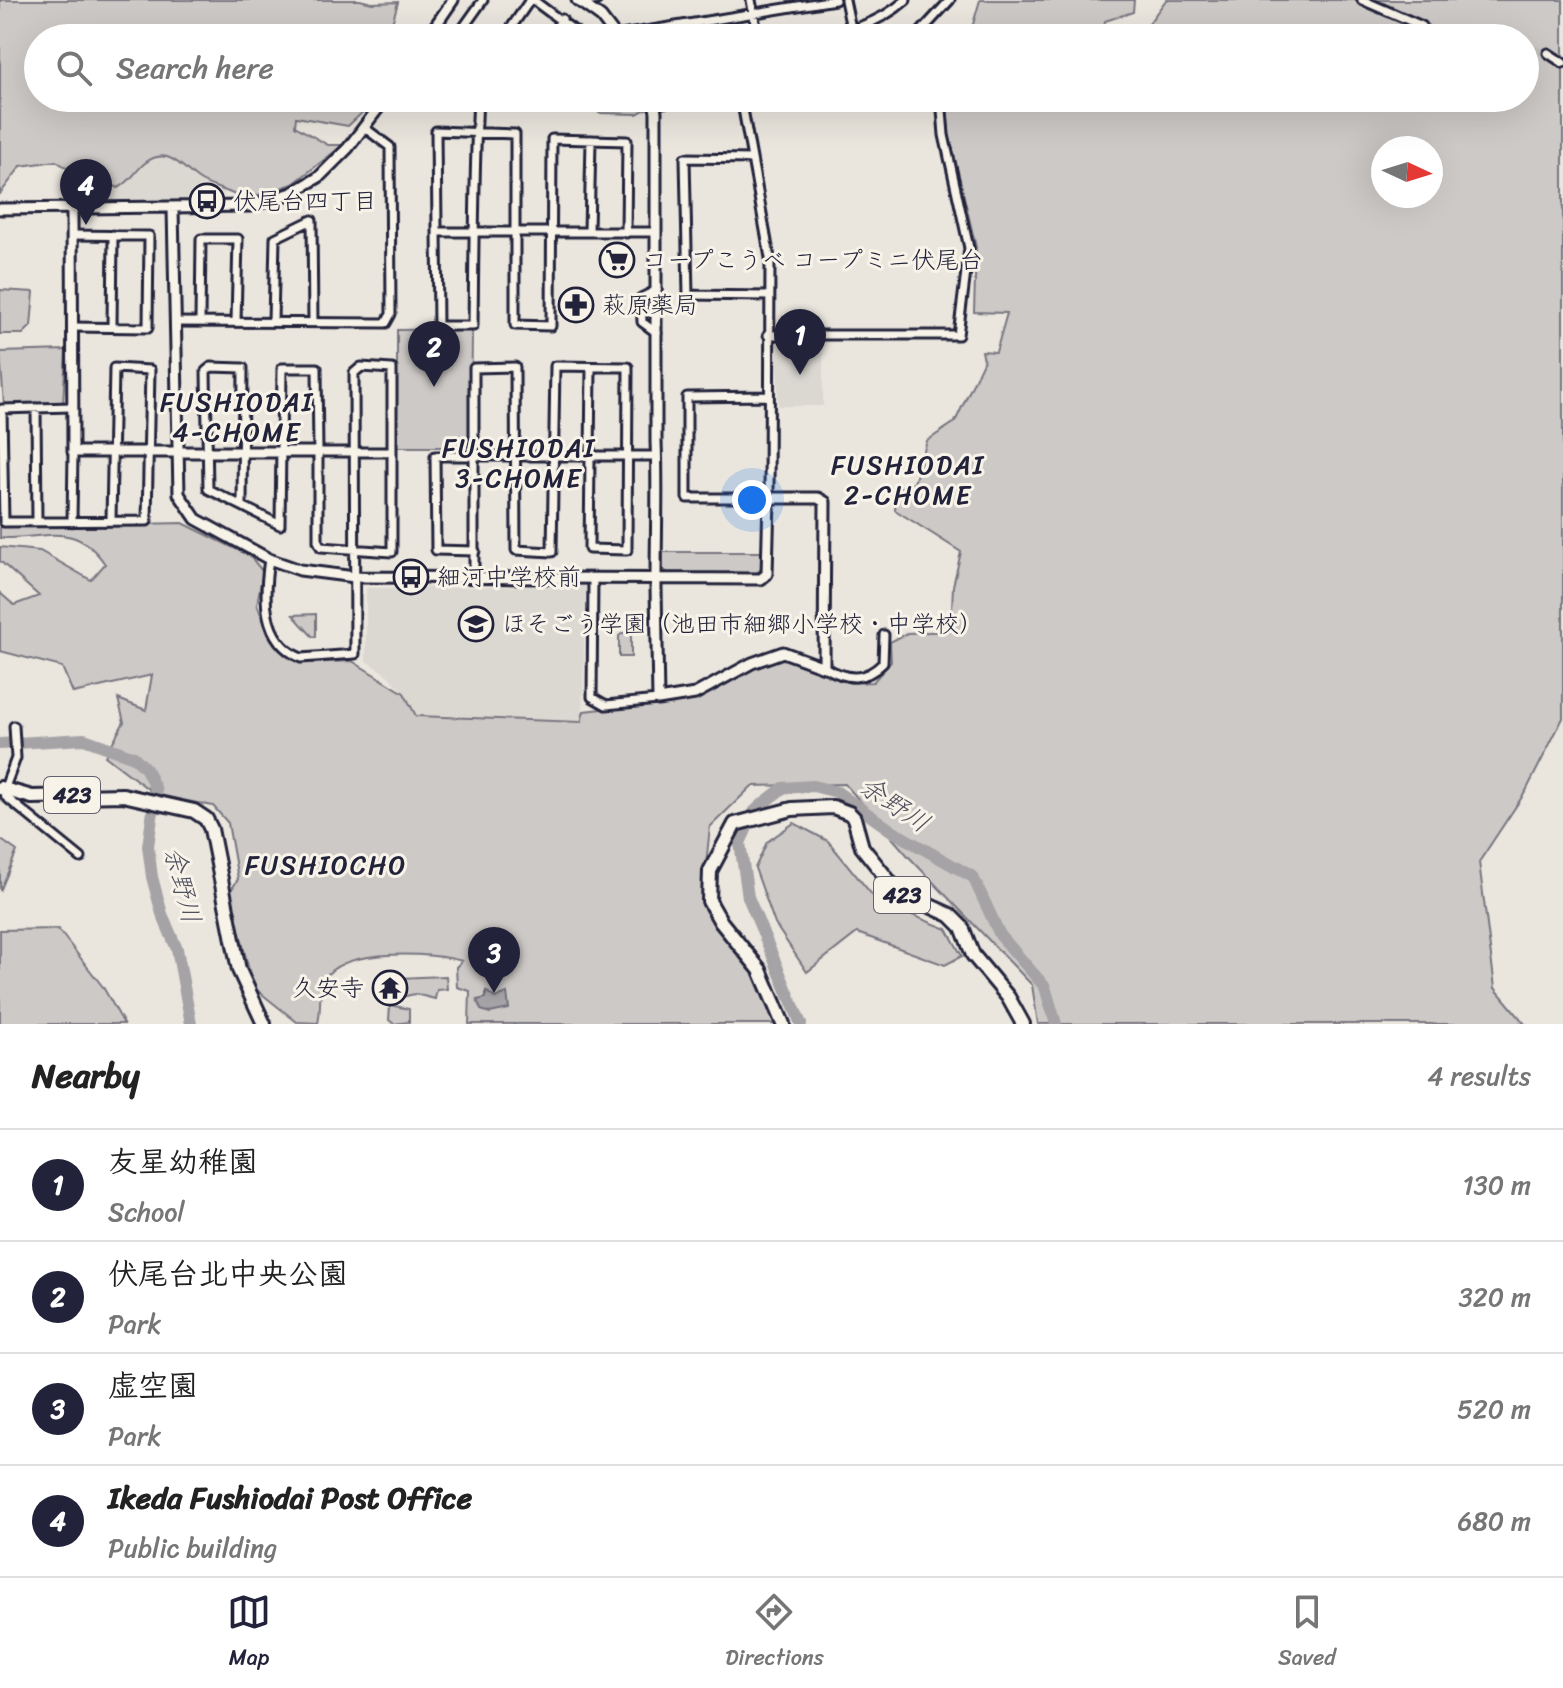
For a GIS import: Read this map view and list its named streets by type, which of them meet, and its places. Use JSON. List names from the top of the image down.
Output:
{
  "streets": {
    "highway": ["423"]
  },
  "districts": [
    "FUSHIODAI 4-CHOME",
    "FUSHIODAI 3-CHOME",
    "FUSHIODAI 2-CHOME",
    "FUSHIOCHO"
  ],
  "water": ["余野川"],
  "places": {
    "bus stop": ["伏尾台四丁目", "細河中学校前"],
    "supermarket": ["コープこうべ コープミニ伏尾台"],
    "pharmacy": ["萩原薬局"],
    "school or university": ["ほそごう学園（池田市細郷小学校・中学校）"],
    "temple": ["久安寺"]
  },
  "north": "right",
  "page": {
    "search": "Search here",
    "pins": [
      "4",
      "1",
      "2",
      "3"
    ],
    "heading": ["Nearby", "4 results"],
    "list": [
      {
        "mark": "1",
        "name": "友星幼稚園",
        "note": "School",
        "value": "130 m"
      },
      {
        "mark": "2",
        "name": "伏尾台北中央公園",
        "note": "Park",
        "value": "320 m"
      },
      {
        "mark": "3",
        "name": "虚空園",
        "note": "Park",
        "value": "520 m"
      },
      {
        "mark": "4",
        "name": "Ikeda Fushiodai Post Office",
        "note": "Public building",
        "value": "680 m"
      }
    ],
    "nav": ["Map", "Directions", "Saved"]
  }
}
